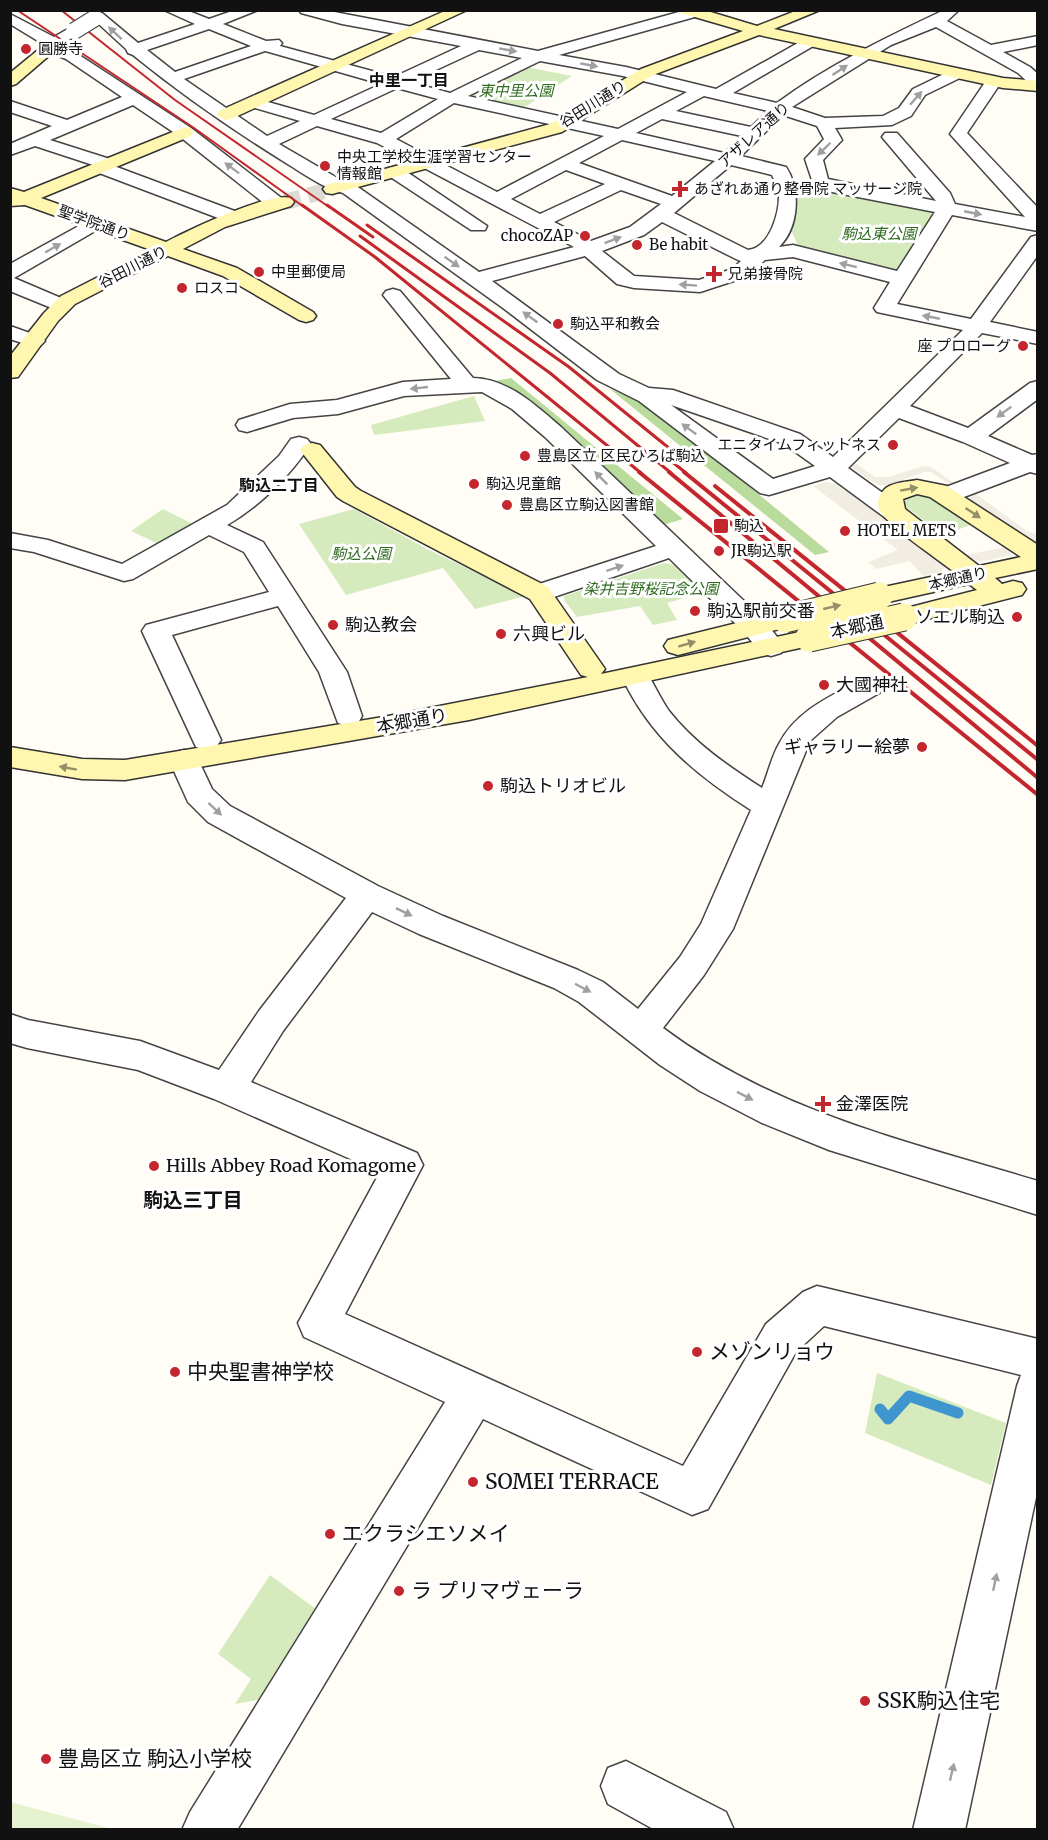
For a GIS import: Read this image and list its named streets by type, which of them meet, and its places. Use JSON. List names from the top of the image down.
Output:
{
  "streets": {
    "street": [
      "谷田川通り",
      "アザレア通り",
      "聖学院通り",
      "本郷通り",
      "本郷通"
    ]
  },
  "crossings": [
    ["谷田川通り", "聖学院通り"],
    ["本郷通り", "本郷通"]
  ],
  "districts": ["中里一丁目", "駒込二丁目", "駒込三丁目"],
  "parks": [
    "東中里公園",
    "駒込東公園",
    "駒込公園",
    "染井吉野桜記念公園"
  ],
  "places": {
    "other": [
      "圓勝寺",
      "中央工学校生涯学習センター 情報館",
      "chocoZAP",
      "Be habit",
      "中里郵便局",
      "ロスコ",
      "駒込平和教会",
      "座 プロローグ",
      "エニタイムフィットネス",
      "豊島区立 区民ひろば駒込",
      "駒込児童館",
      "豊島区立駒込図書館",
      "HOTEL METS",
      "JR駒込駅",
      "駒込駅前交番",
      "ソエル駒込",
      "駒込教会",
      "六興ビル",
      "大國神社",
      "ギャラリー絵夢",
      "駒込トリオビル",
      "Hills Abbey Road Komagome",
      "メゾンリョウ",
      "中央聖書神学校",
      "SOMEI TERRACE",
      "エクラシエソメイ",
      "ラ プリマヴェーラ",
      "SSK駒込住宅",
      "豊島区立 駒込小学校"
    ],
    "health": ["あざれあ通り整骨院 マッサージ院", "兄弟接骨院", "金澤医院"],
    "transit": ["駒込"]
  }
}
